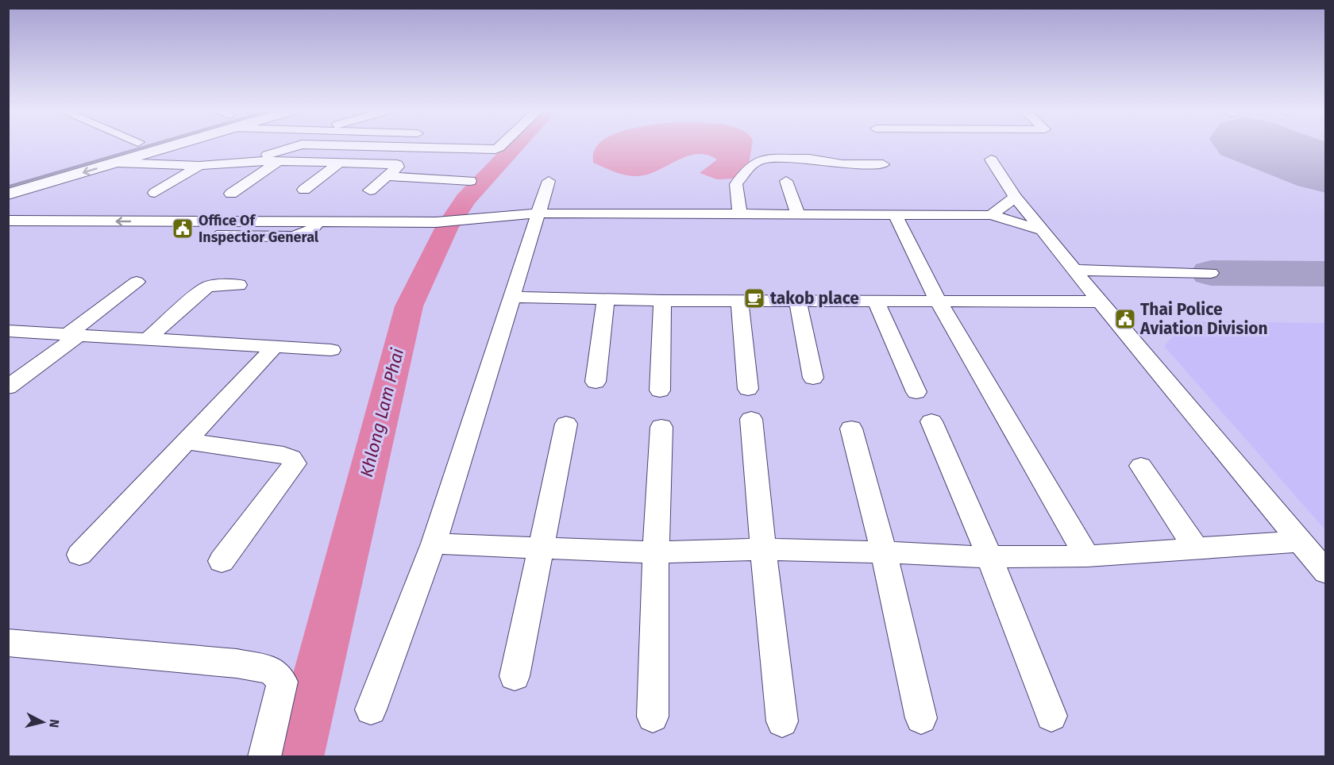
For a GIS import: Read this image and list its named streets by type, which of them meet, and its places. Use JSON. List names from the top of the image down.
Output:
{
  "water": ["Khlong Lam Phai"],
  "places": {
    "public building": ["Office Of Inspectior General", "Thai Police Aviation Division"],
    "cafe": ["takob place"]
  },
  "north": "right"
}
